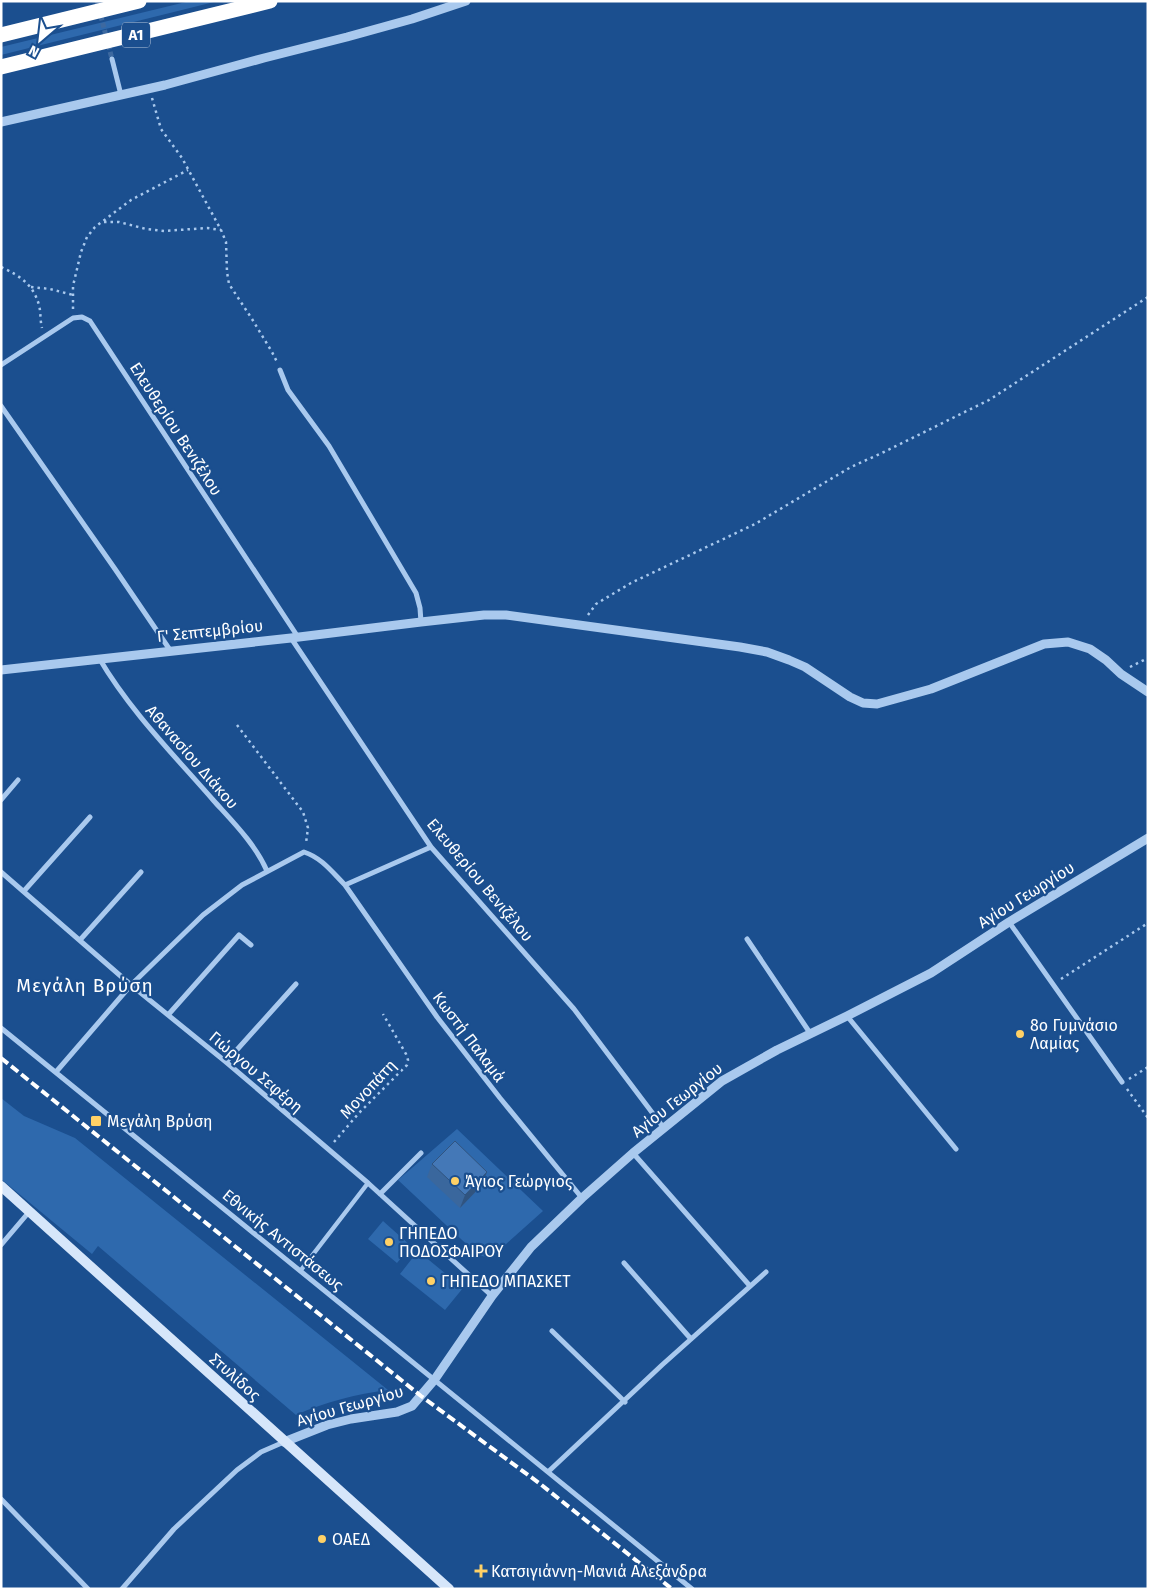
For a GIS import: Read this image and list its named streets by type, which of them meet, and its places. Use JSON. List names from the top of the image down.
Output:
{
  "streets": {
    "highway": ["Α1"],
    "main road": ["Στυλίδος"],
    "street": [
      "Ελευθερίου Βενιζέλου",
      "Γ' Σεπτεμβρίου",
      "Αθανασίου Διάκου",
      "Αγίου Γεωργίου",
      "Κωστή Παλαμά",
      "Γιώργου Σεφέρη",
      "Εθνικής Αντιστάσεως"
    ],
    "path": ["Μονοπάτη"]
  },
  "crossings": [
    ["Ελευθερίου Βενιζέλου", "Γ' Σεπτεμβρίου"],
    ["Ελευθερίου Βενιζέλου", "Αγίου Γεωργίου"],
    ["Γ' Σεπτεμβρίου", "Αθανασίου Διάκου"],
    ["Αγίου Γεωργίου", "Κωστή Παλαμά"],
    ["Αγίου Γεωργίου", "Γιώργου Σεφέρη"],
    ["Αγίου Γεωργίου", "Εθνικής Αντιστάσεως"],
    ["Αγίου Γεωργίου", "Στυλίδος"],
    ["Γιώργου Σεφέρη", "Μονοπάτη"]
  ],
  "districts": ["Μεγάλη Βρύση"],
  "places": {
    "other": [
      "8ο Γυμνάσιο Λαμίας",
      "Άγιος Γεώργιος",
      "ΓΗΠΕΔΟ ΠΟΔΟΣΦΑΙΡΟΥ",
      "ΓΗΠΕΔΟ ΜΠΑΣΚΕΤ",
      "ΟΑΕΔ"
    ],
    "transit": ["Μεγάλη Βρύση"],
    "health": ["Κατσιγιάννη-Μανιά Αλεξάνδρα"]
  },
  "north": "bottom left"
}
